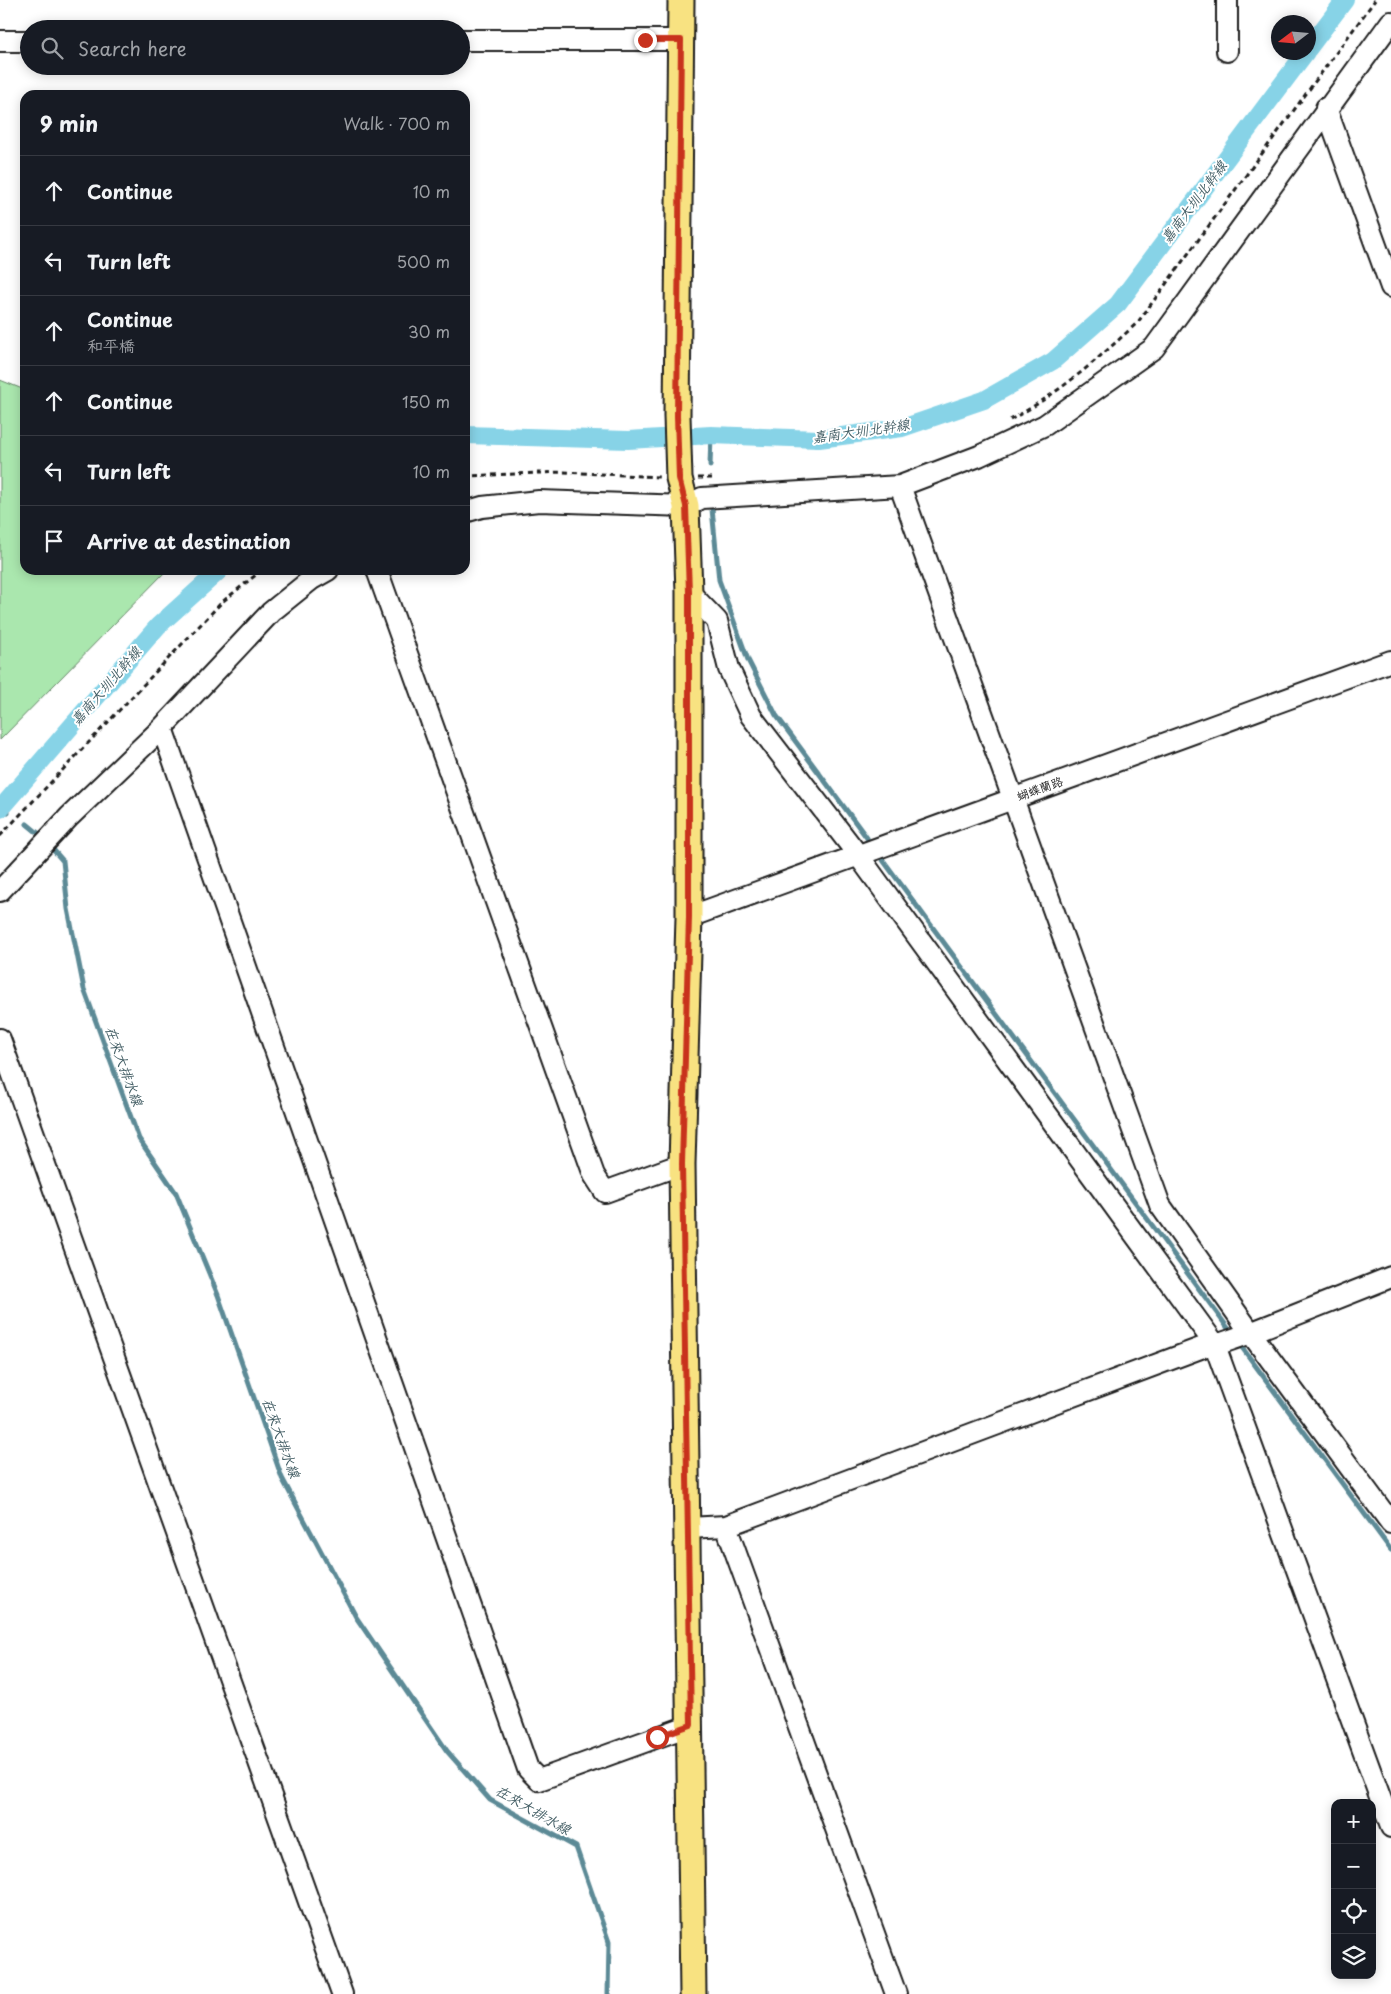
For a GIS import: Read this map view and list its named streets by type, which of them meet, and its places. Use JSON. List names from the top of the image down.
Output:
{
  "streets": {
    "street": ["蝴蝶蘭路"]
  },
  "water": ["嘉南大圳北幹線", "在來大排水線"],
  "north": "left",
  "page": {
    "search": "Search here",
    "heading": ["9 min", "Walk · 700 m"],
    "list": [
      ["Continue", "10 m"],
      ["Turn left", "500 m"],
      ["Continue", "和平橋", "30 m"],
      ["Continue", "150 m"],
      ["Turn left", "10 m"],
      "Arrive at destination"
    ],
    "map_buttons": ["+", "−"]
  }
}
